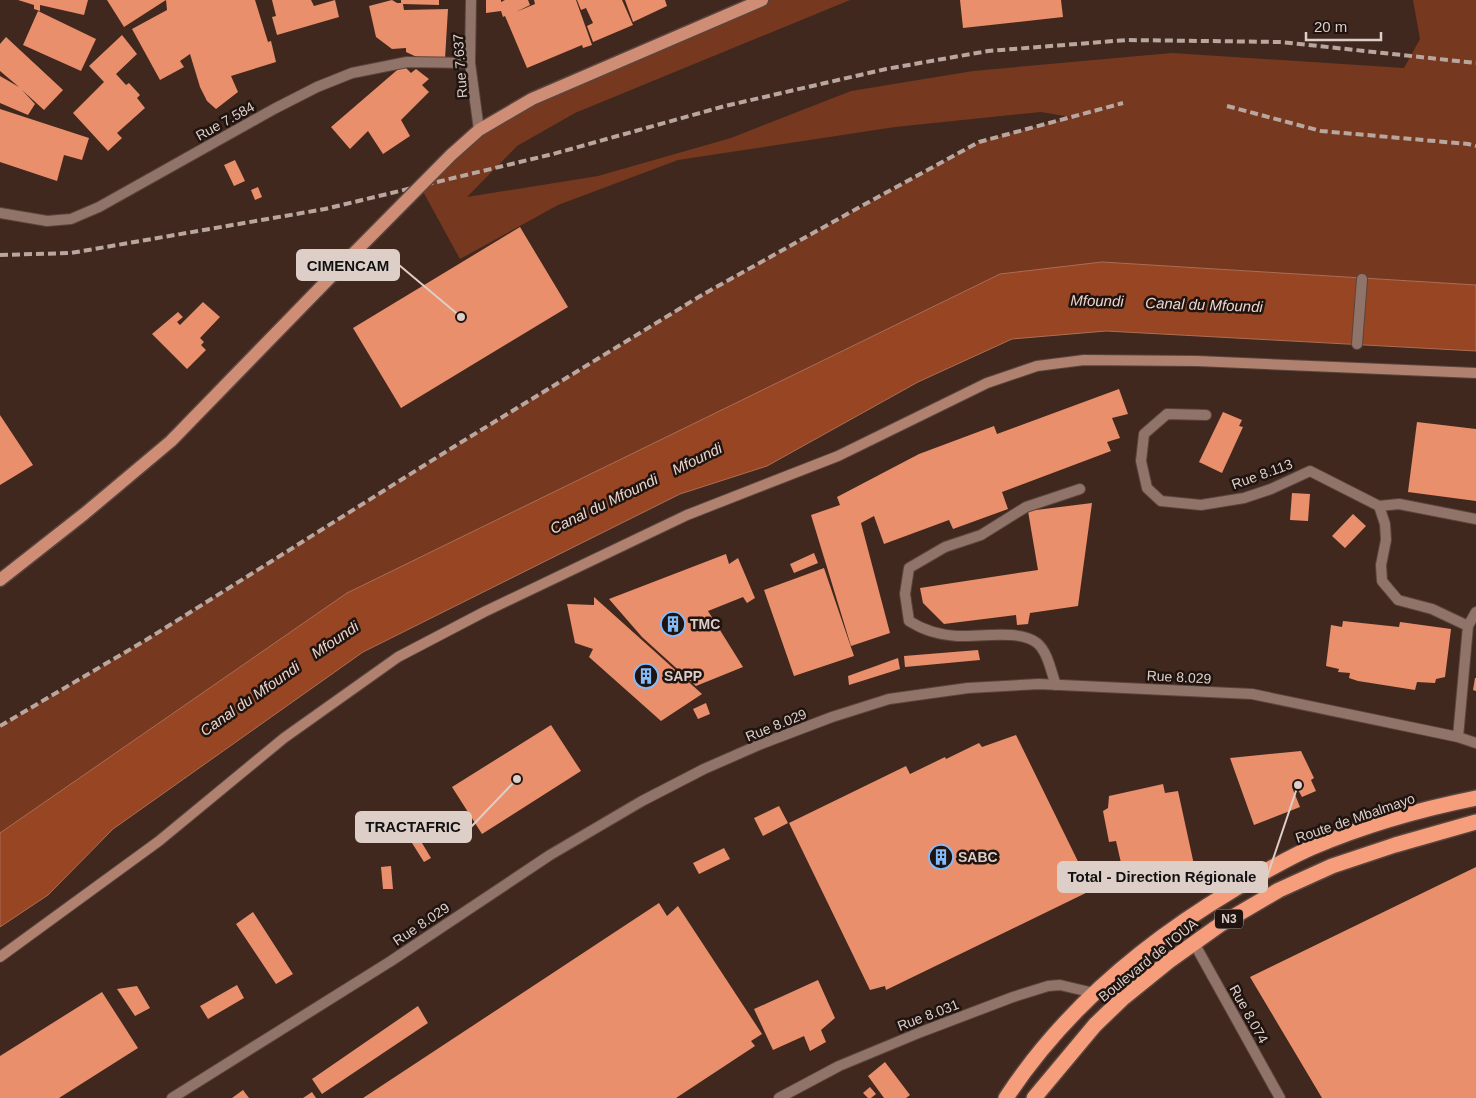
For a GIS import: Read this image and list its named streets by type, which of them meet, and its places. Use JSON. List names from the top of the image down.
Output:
{
  "streets": {
    "highway": ["Route de Mbalmayo", "N3", "Boulevard de l'OUA"],
    "street": [
      "Rue 7.637",
      "Rue 7.584",
      "Rue 8.113",
      "Rue 8.029",
      "Rue 8.074",
      "Rue 8.031"
    ]
  },
  "crossings": [
    ["Rue 7.637", "Rue 7.584"],
    ["Route de Mbalmayo", "Rue 8.031"],
    ["Boulevard de l'OUA", "Rue 8.074"]
  ],
  "water": ["Mfoundi", "Canal du Mfoundi"],
  "places": {
    "other": ["CIMENCAM", "TRACTAFRIC", "Total - Direction Régionale"],
    "building": ["TMC", "SAPP", "SABC"]
  },
  "scale_bar": "20 m"
}
